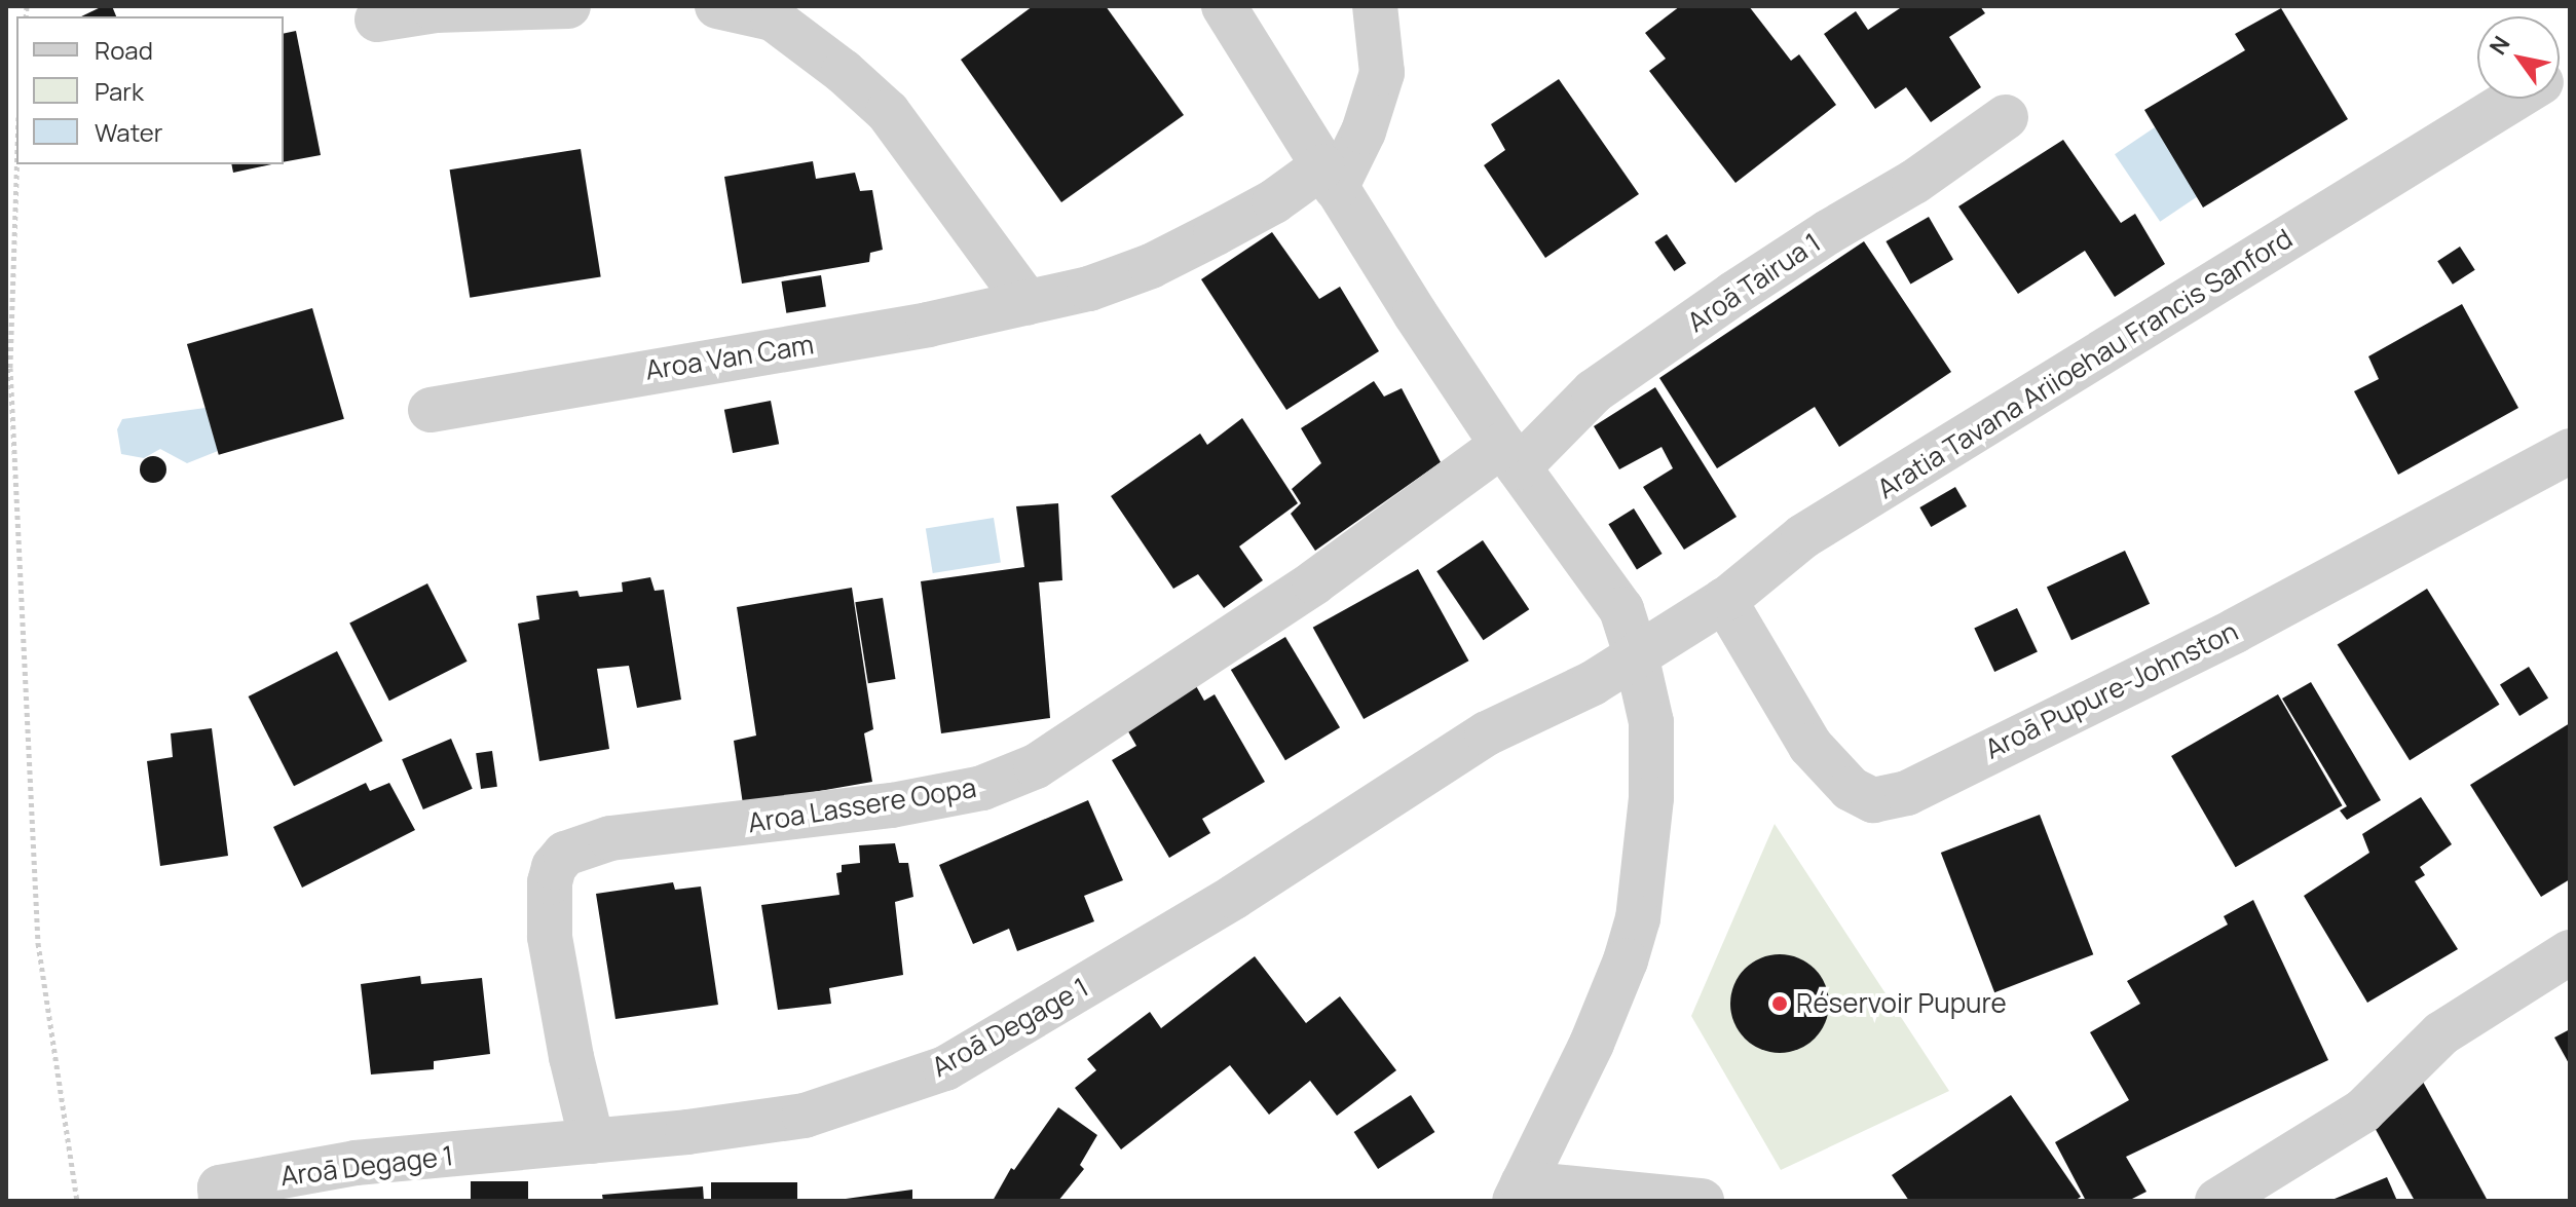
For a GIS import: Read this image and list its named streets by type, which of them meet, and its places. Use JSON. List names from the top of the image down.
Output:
{
  "streets": {
    "street": [
      "Aroā Tairua 1",
      "Aroa Van Cam",
      "Aratia Tavana Ariioehau Francis Sanford",
      "Aroā Pupure-Johnston",
      "Aroa Lassere Oopa",
      "Aroā Degage 1"
    ]
  },
  "crossings": [
    ["Aroā Tairua 1", "Aroa Lassere Oopa"],
    ["Aratia Tavana Ariioehau Francis Sanford", "Aroā Pupure-Johnston"],
    ["Aratia Tavana Ariioehau Francis Sanford", "Aroā Degage 1"],
    ["Aroa Lassere Oopa", "Aroā Degage 1"]
  ],
  "places": ["Réservoir Pupure"],
  "legend": ["Road", "Park", "Water"],
  "north": "top left"
}
